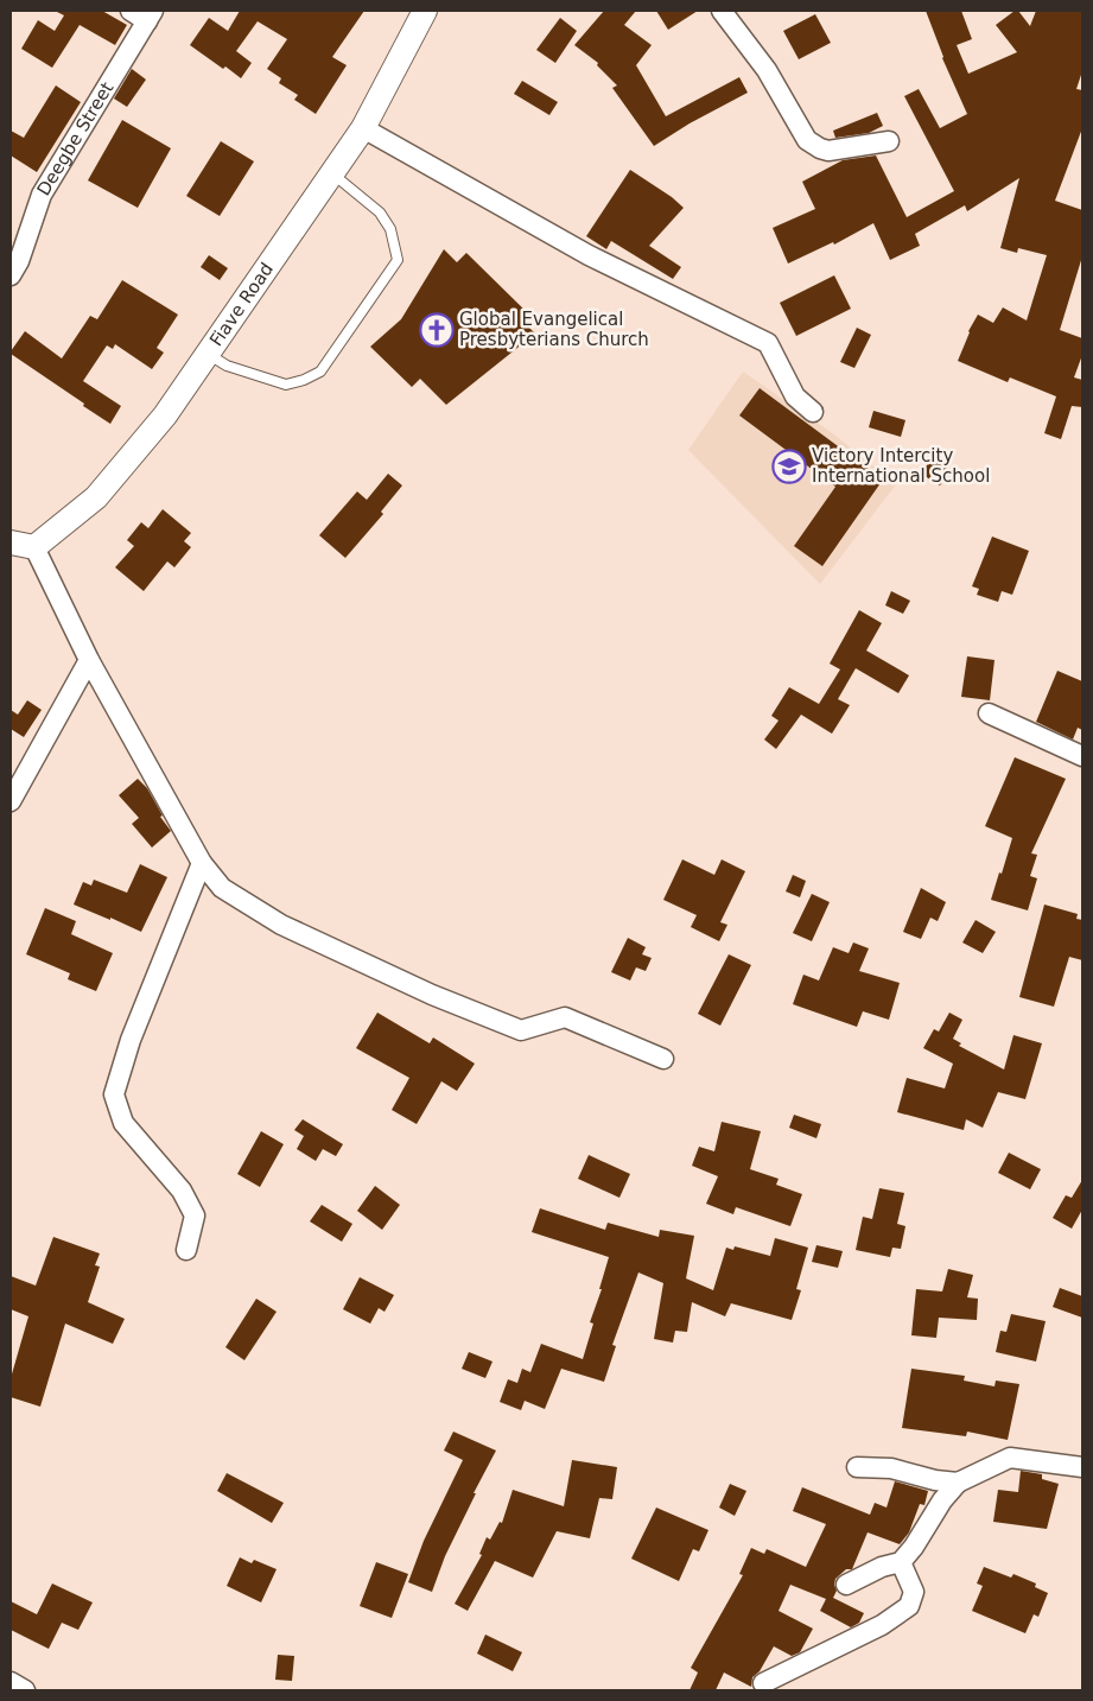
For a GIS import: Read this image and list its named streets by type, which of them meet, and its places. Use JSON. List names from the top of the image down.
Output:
{
  "streets": {
    "street": ["Deegbe Street", "Fiave Road"]
  },
  "places": {
    "church": ["Global Evangelical Presbyterians Church"],
    "school or university": ["Victory Intercity International School"]
  }
}
